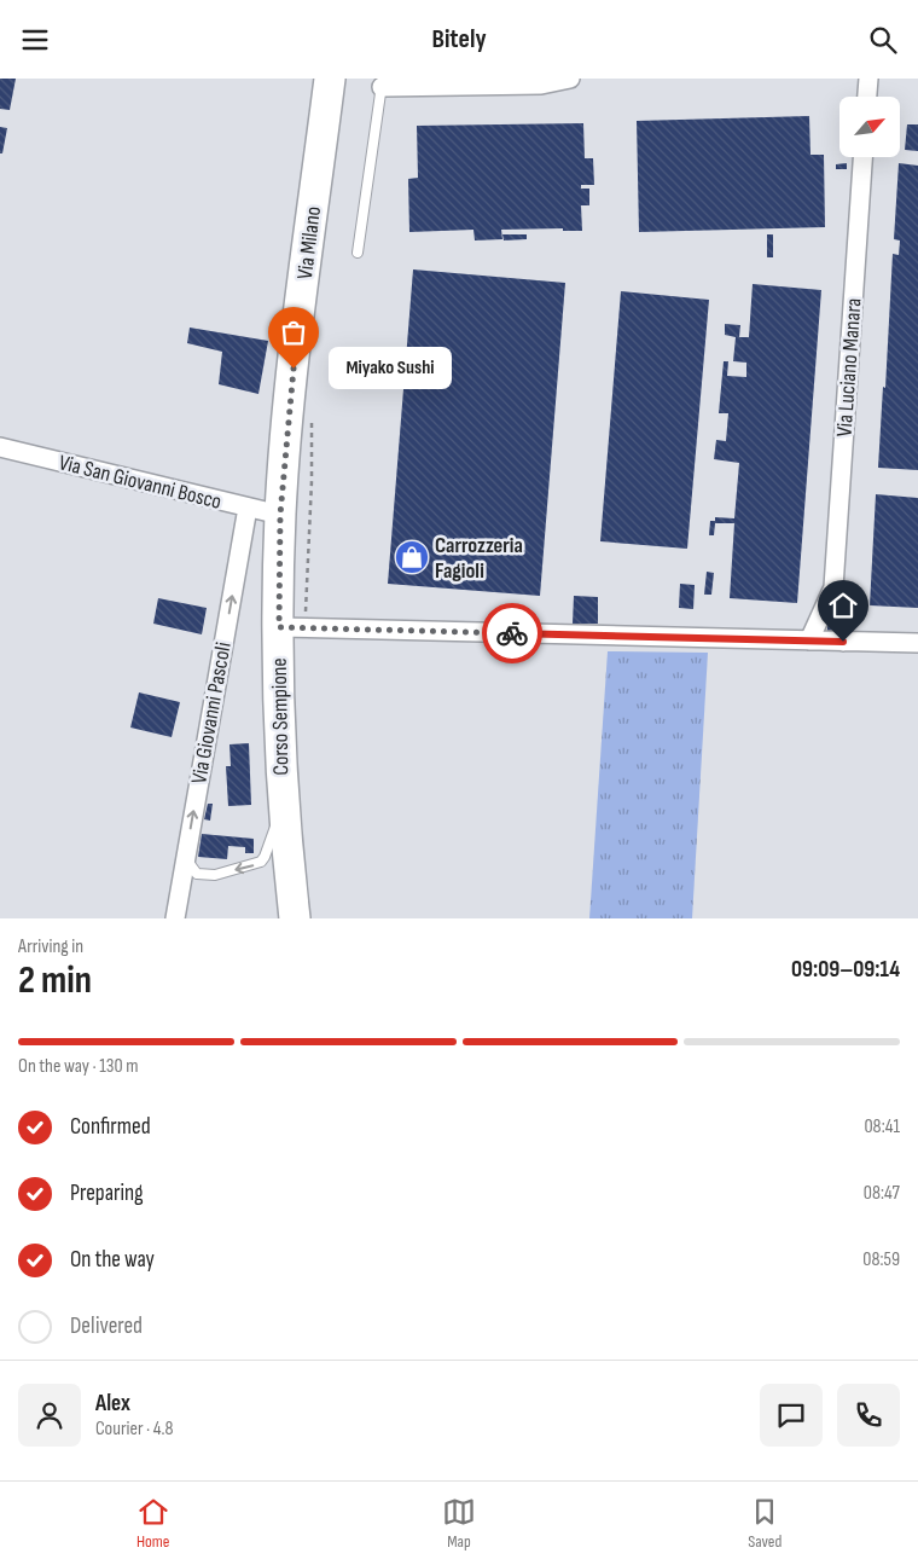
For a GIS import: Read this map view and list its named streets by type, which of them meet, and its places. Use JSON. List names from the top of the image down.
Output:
{
  "streets": {
    "main road": ["Via Milano", "Corso Sempione"],
    "street": ["Via Luciano Manara", "Via San Giovanni Bosco", "Via Giovanni Pascoli"]
  },
  "crossings": [
    ["Via Milano", "Via San Giovanni Bosco"],
    ["Via Milano", "Corso Sempione"],
    ["Via San Giovanni Bosco", "Via Giovanni Pascoli"],
    ["Via San Giovanni Bosco", "Corso Sempione"]
  ],
  "one_way": ["Via Giovanni Pascoli"],
  "places": {
    "other": ["Miyako Sushi"],
    "shop": ["Carrozzeria Fagioli"]
  },
  "north": "top right",
  "page": {
    "header": "Bitely",
    "bubble": "Miyako Sushi",
    "heading": ["2 min", "Arriving in", "09:09–09:14"],
    "panel": ["Alex", "Courier · 4.8"],
    "bar": "On the way · 130 m",
    "list": [
      ["Confirmed", "08:41"],
      ["Preparing", "08:47"],
      ["On the way", "08:59"],
      "Delivered"
    ],
    "tabs": ["Home", "Map", "Saved"]
  }
}
